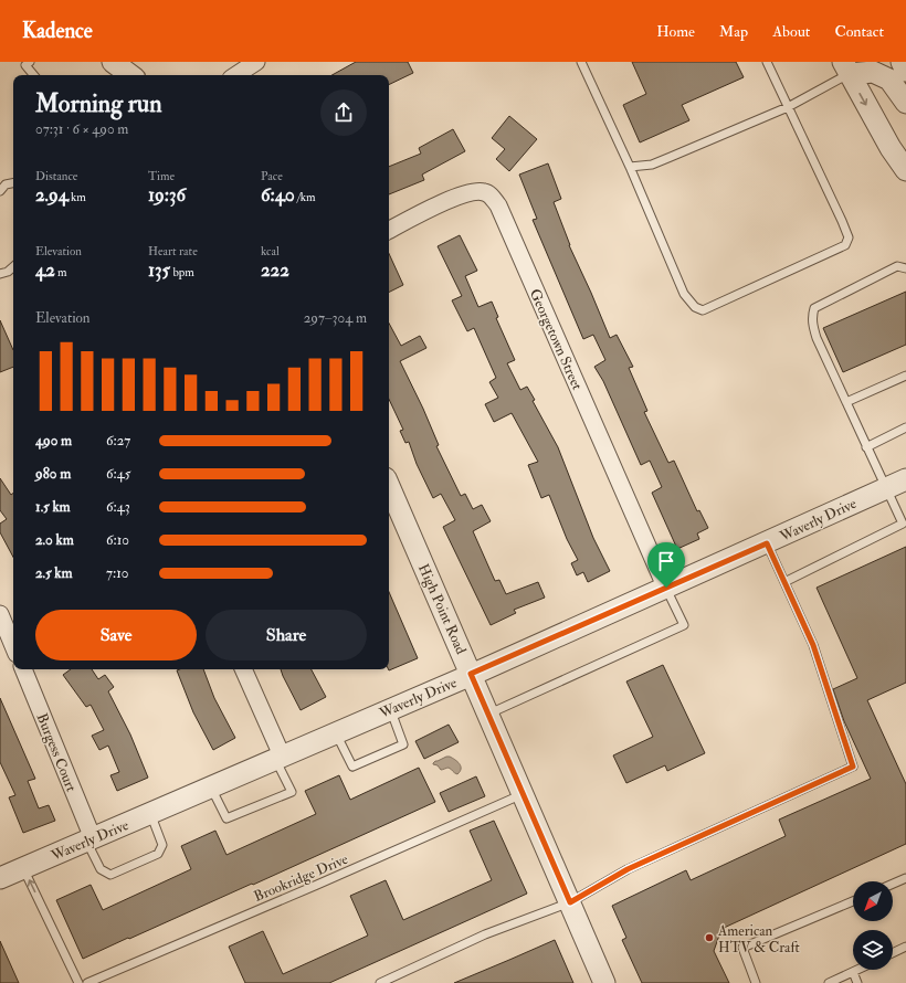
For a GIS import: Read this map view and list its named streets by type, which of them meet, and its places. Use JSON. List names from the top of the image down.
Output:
{
  "streets": {
    "street": [
      "Georgetown Street",
      "Waverly Drive",
      "High Point Road",
      "Burgess Court"
    ],
    "lane": ["Brookridge Drive"]
  },
  "crossings": [
    ["Georgetown Street", "Waverly Drive"],
    ["Waverly Drive", "High Point Road"],
    ["Waverly Drive", "Burgess Court"],
    ["High Point Road", "Brookridge Drive"]
  ],
  "places": ["American HTV & Craft"],
  "north": "bottom left",
  "page": {
    "header": "Kadence",
    "nav": [
      "Home",
      "Map",
      "About",
      "Contact"
    ],
    "heading": ["Morning run", "07:31 · 6 × 490 m"],
    "stats": [
      ["Distance", "2.94 km"],
      ["Time", "19:36"],
      ["Pace", "6:40 /km"],
      ["Elevation", "42 m"],
      ["Heart rate", "135 bpm"],
      ["kcal", "222"]
    ],
    "chart": ["Elevation", "297–304 m"],
    "list": [
      {
        "name": "490 m",
        "note": "6:27"
      },
      {
        "name": "980 m",
        "note": "6:45"
      },
      {
        "name": "1.5 km",
        "note": "6:43"
      },
      {
        "name": "2.0 km",
        "note": "6:10"
      },
      {
        "name": "2.5 km",
        "note": "7:10"
      }
    ],
    "buttons": ["Save", "Share"]
  }
}
